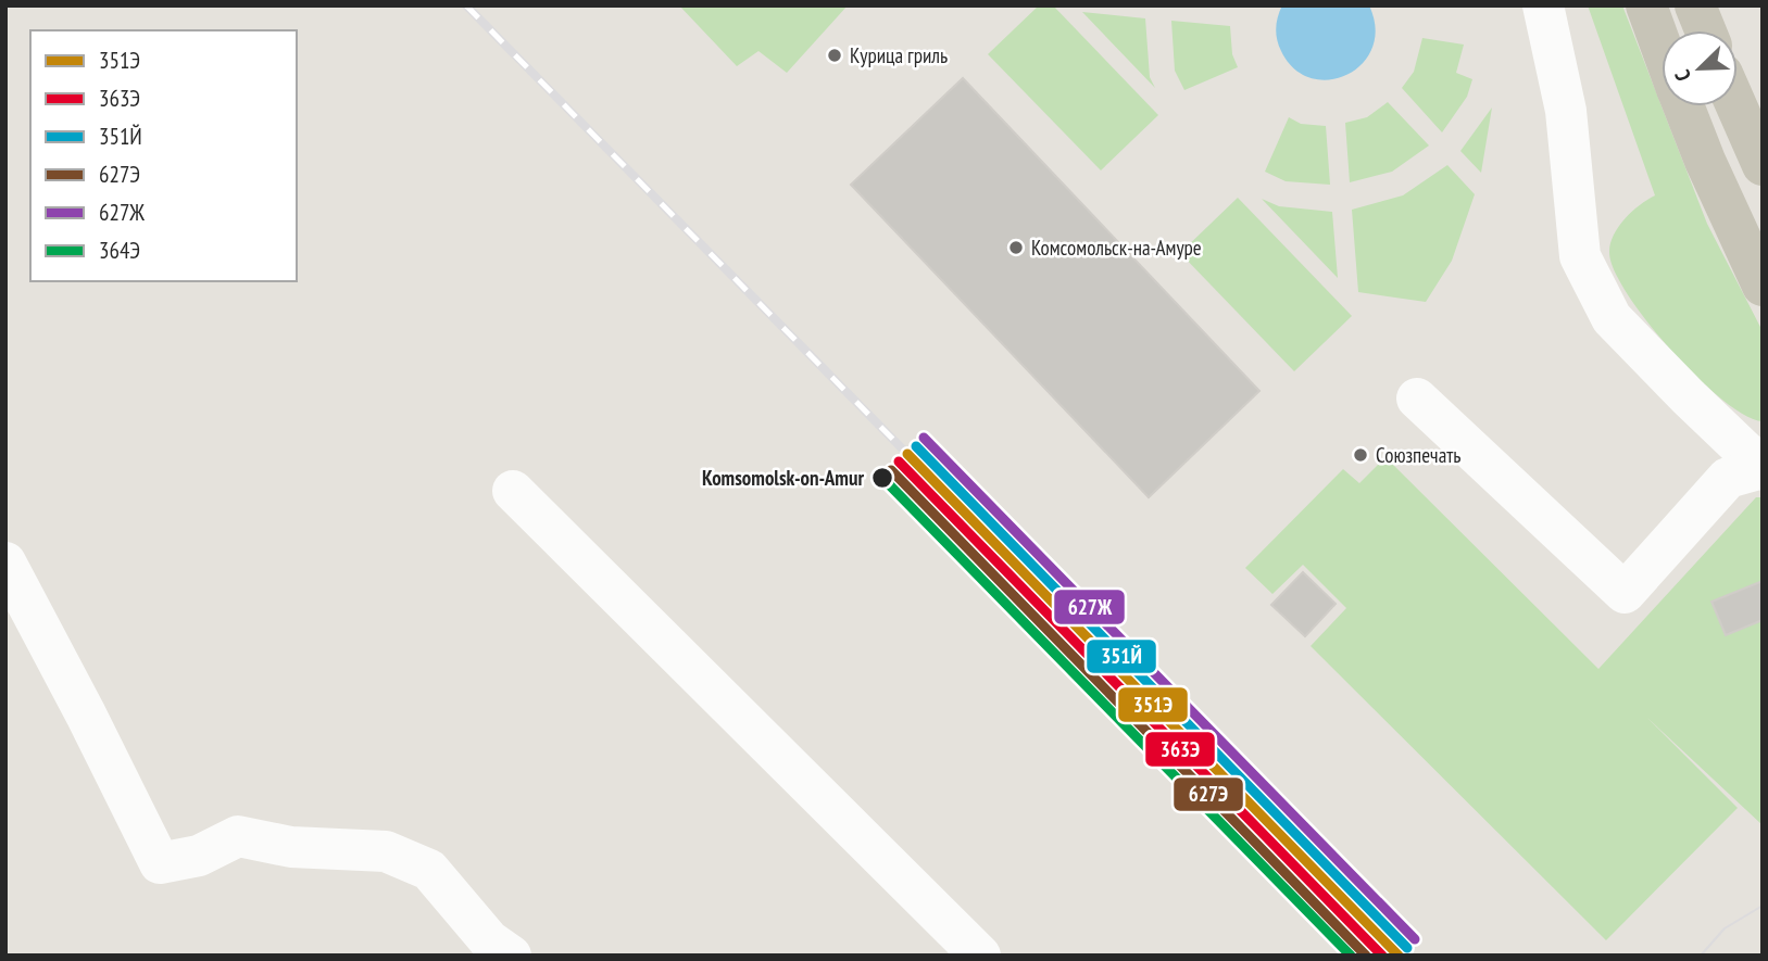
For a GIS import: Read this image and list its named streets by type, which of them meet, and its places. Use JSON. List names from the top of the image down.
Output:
{
  "places": [
    "Курица гриль",
    "Комсомольск-на-Амуре",
    "Союзпечать",
    "Komsomolsk-on-Amur"
  ],
  "lines": [
    "transit line 627Ж",
    "transit line 351Й",
    "transit line 351Э",
    "transit line 363Э",
    "transit line 627Э",
    "transit line 364Э"
  ],
  "legend": [
    "351Э",
    "363Э",
    "351Й",
    "627Э",
    "627Ж",
    "364Э"
  ],
  "north": "bottom left"
}
